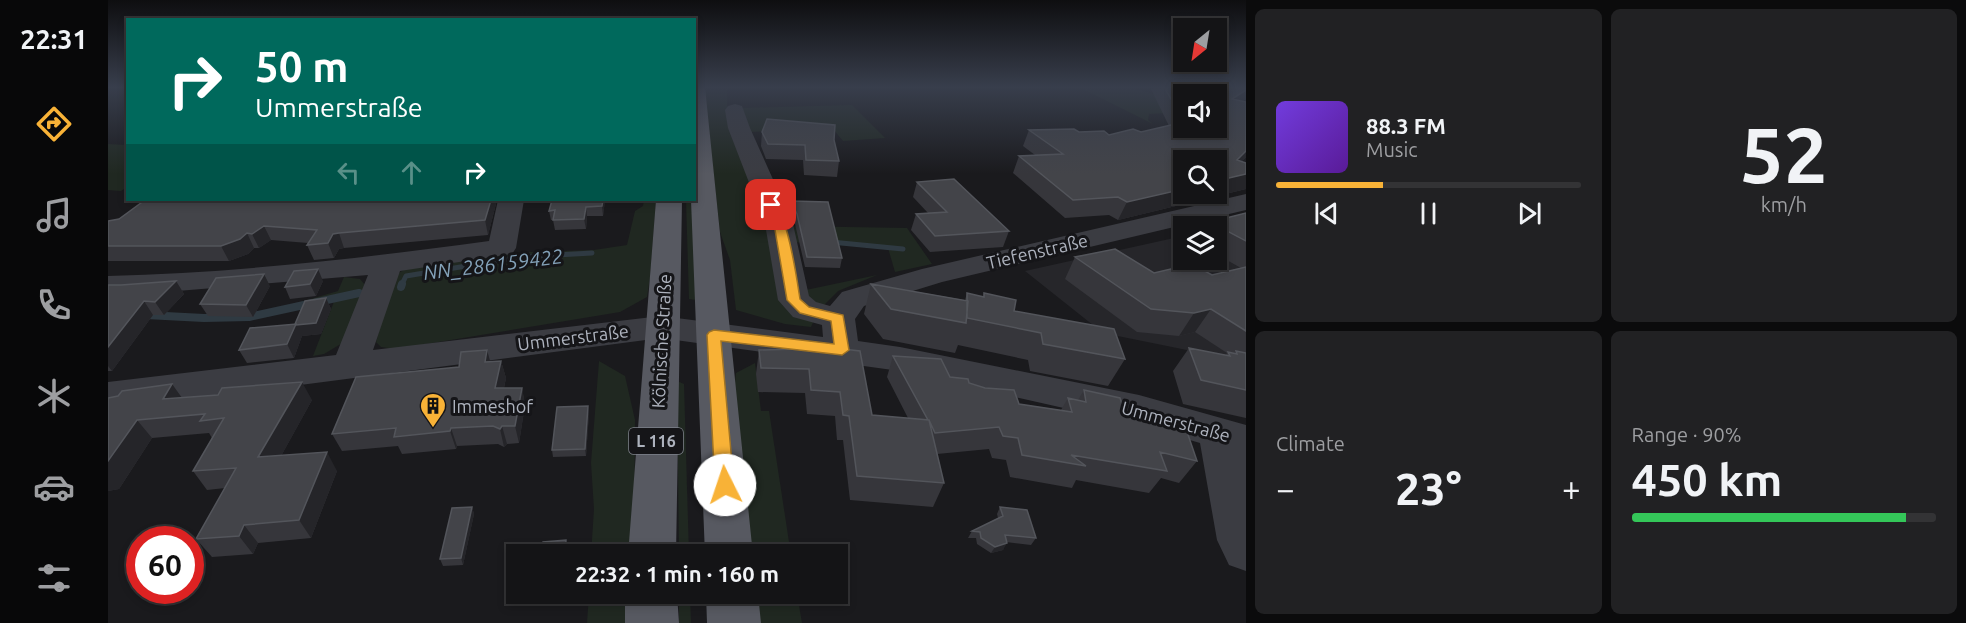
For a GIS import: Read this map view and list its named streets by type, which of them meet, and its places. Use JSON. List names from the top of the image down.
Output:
{
  "streets": {
    "main road": ["Kölnische Straße", "L 116"],
    "street": ["Tiefenstraße", "Ummerstraße"]
  },
  "crossings": [
    ["Tiefenstraße", "Ummerstraße"],
    ["Ummerstraße", "Kölnische Straße"]
  ],
  "water": ["NN_286159422"],
  "places": {
    "building": ["Immeshof"]
  },
  "north": "bottom left",
  "page": {
    "tabs": "22:31",
    "tile": [
      ["52", "km/h"],
      "Climate",
      ["Range · 90%", "450 km"]
    ],
    "turn": ["50 m", "Ummerstraße"],
    "song": ["88.3 FM", "Music"],
    "heat": ["−", "23°", "+"],
    "limit": "60",
    "trip": "22:32 · 1 min · 160 m"
  }
}
